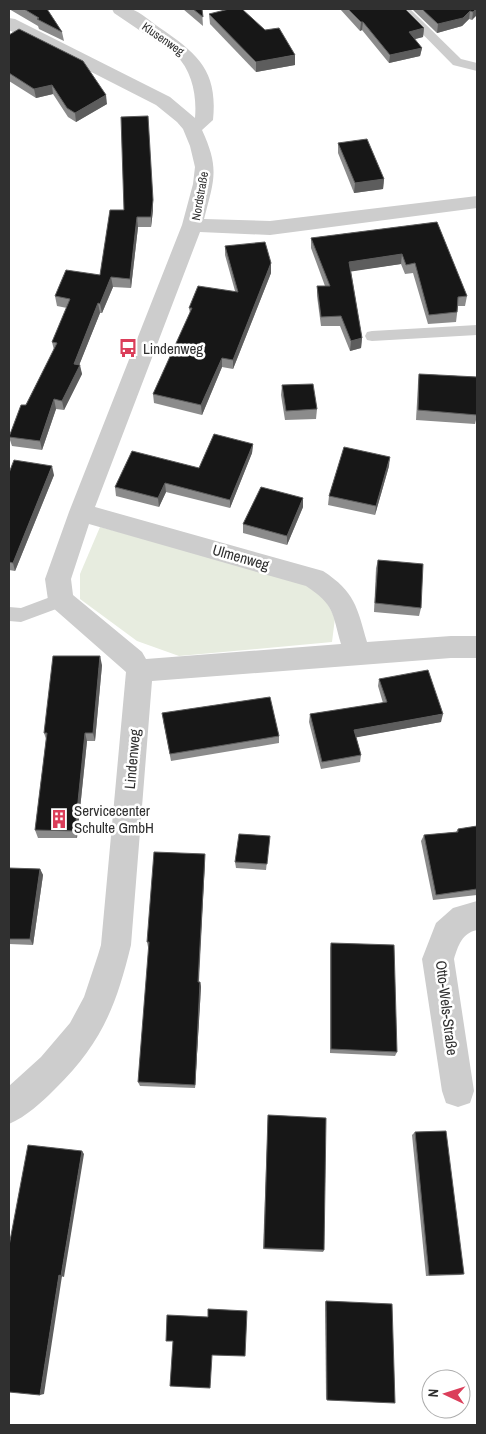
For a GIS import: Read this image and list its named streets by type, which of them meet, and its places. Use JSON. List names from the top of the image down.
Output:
{
  "streets": {
    "street": [
      "Klusenweg",
      "Nordstraße",
      "Ulmenweg",
      "Lindenweg",
      "Otto-Wels-Straße"
    ]
  },
  "crossings": [
    ["Klusenweg", "Nordstraße"]
  ],
  "places": {
    "bus stop": ["Lindenweg"],
    "building": ["Servicecenter Schulte GmbH"]
  },
  "north": "left"
}
